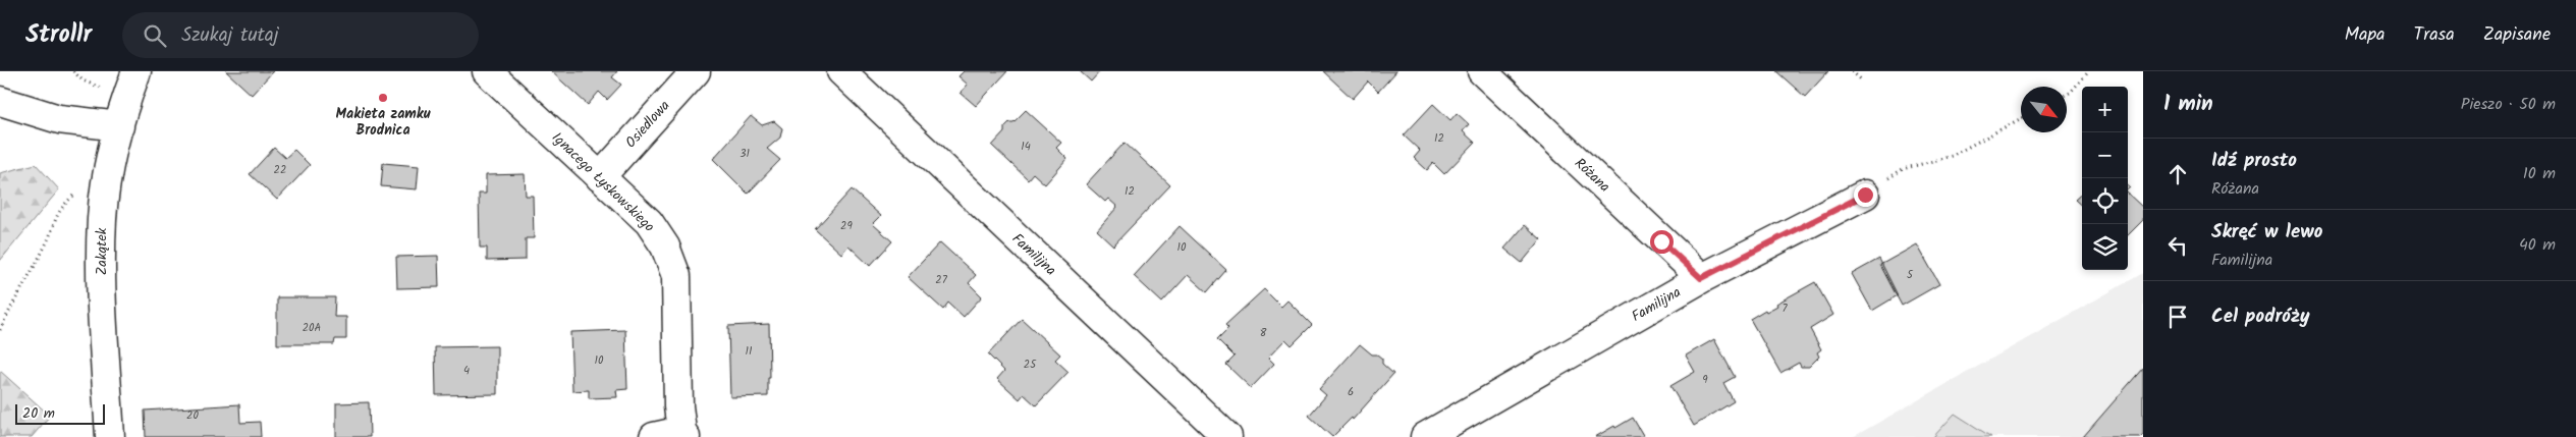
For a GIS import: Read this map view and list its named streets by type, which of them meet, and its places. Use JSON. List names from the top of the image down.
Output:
{
  "streets": {
    "street": [
      "Osiedlowa",
      "Różana",
      "Ignacego Łyskowskiego",
      "Zakątek",
      "Familijna"
    ]
  },
  "crossings": [
    ["Osiedlowa", "Ignacego Łyskowskiego"],
    ["Różana", "Familijna"]
  ],
  "places": ["Makieta zamku Brodnica"],
  "house_numbers": [
    "12",
    "14",
    "31",
    "22",
    "12",
    "29",
    "10",
    "5",
    "27",
    "7",
    "20A",
    "8",
    "11",
    "10",
    "25",
    "4",
    "9",
    "6",
    "20"
  ],
  "scale_bar": "20 m",
  "north": "bottom right",
  "page": {
    "header": "Strollr",
    "search": "Szukaj tutaj",
    "nav": ["Mapa", "Trasa", "Zapisane"],
    "heading": ["1 min", "Pieszo · 50 m"],
    "map_buttons": ["+", "−"],
    "list": [
      ["Idź prosto", "Różana", "10 m"],
      ["Skręć w lewo", "Familijna", "40 m"],
      "Cel podróży"
    ],
    "scale": "20 m"
  }
}
